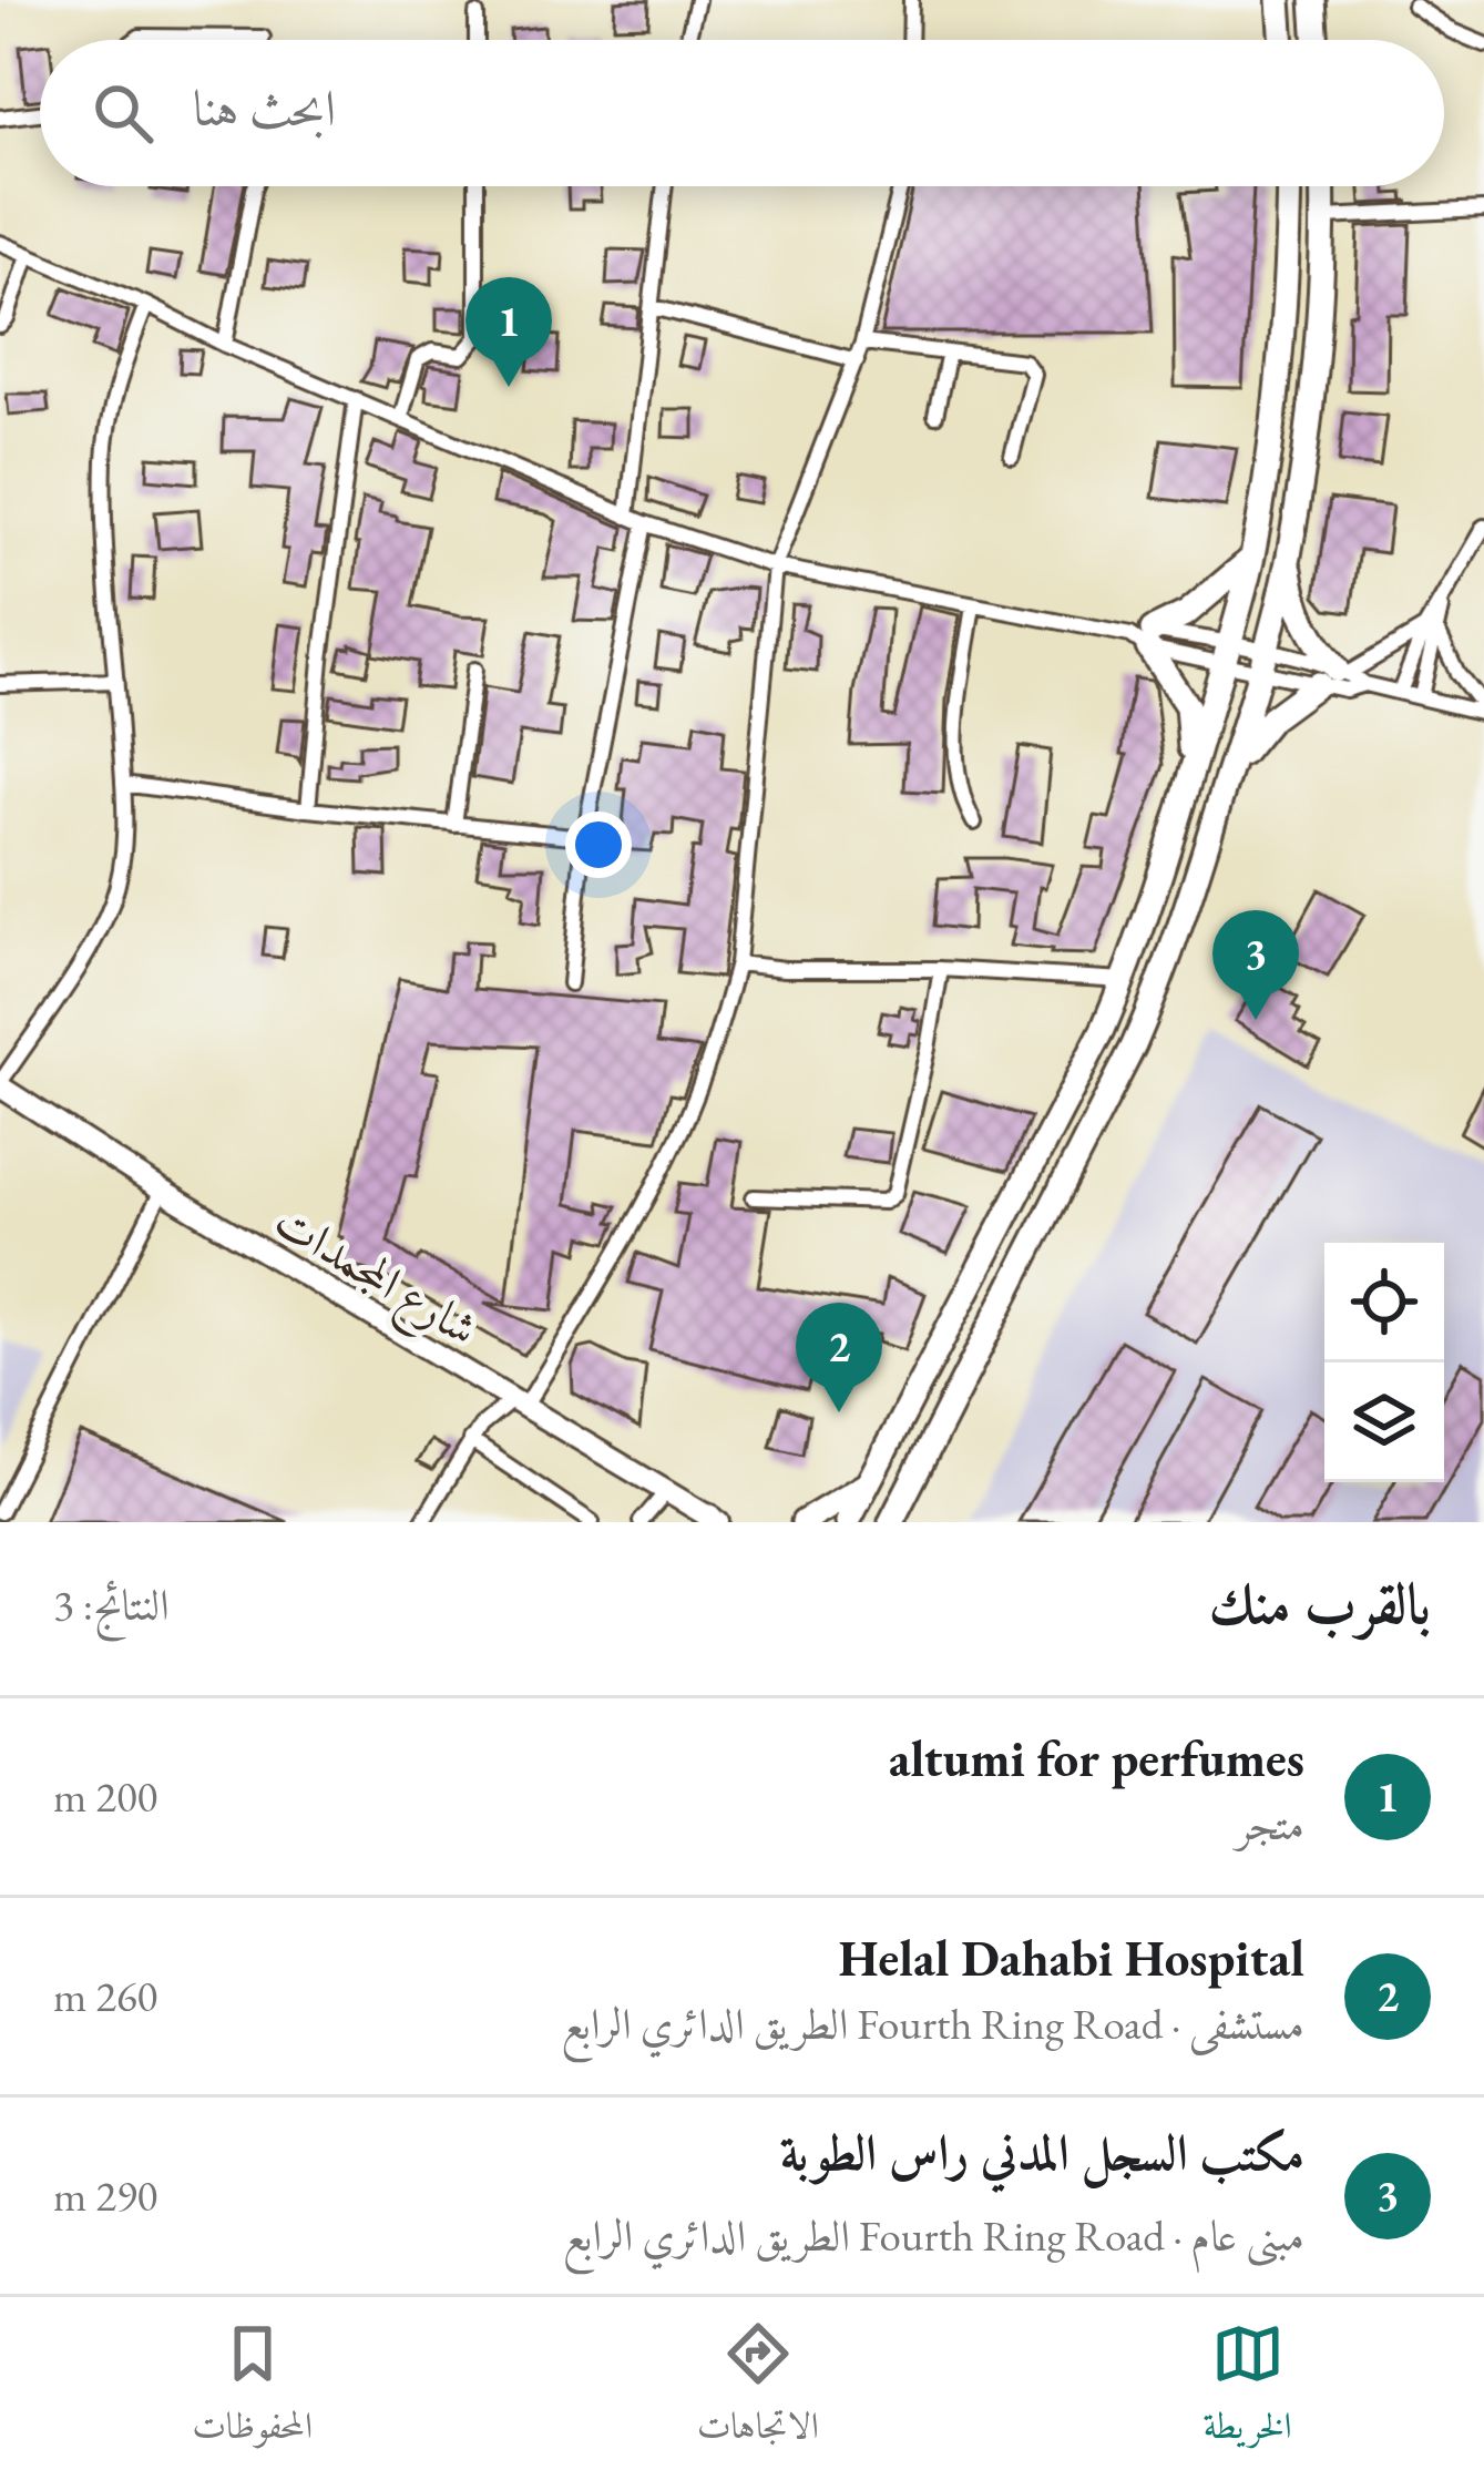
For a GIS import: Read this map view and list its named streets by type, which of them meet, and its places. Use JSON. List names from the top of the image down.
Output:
{
  "streets": {
    "main road": ["شارع المجمدات"]
  },
  "page": {
    "search": "ابحث هنا",
    "pins": ["1", "3", "2"],
    "heading": ["بالقرب منك", "النتائج: 3"],
    "list": [
      {
        "mark": "1",
        "name": "altumi for perfumes",
        "note": "متجر",
        "value": "200 m"
      },
      {
        "mark": "2",
        "name": "Helal Dahabi Hospital",
        "note": "مستشفى · Fourth Ring Road الطريق الدائري الرابع",
        "value": "260 m"
      },
      {
        "mark": "3",
        "name": "مكتب السجل المدني راس الطوبة",
        "note": "مبنى عام · Fourth Ring Road الطريق الدائري الرابع",
        "value": "290 m"
      }
    ],
    "nav": ["الخريطة", "الاتجاهات", "المحفوظات"]
  }
}
